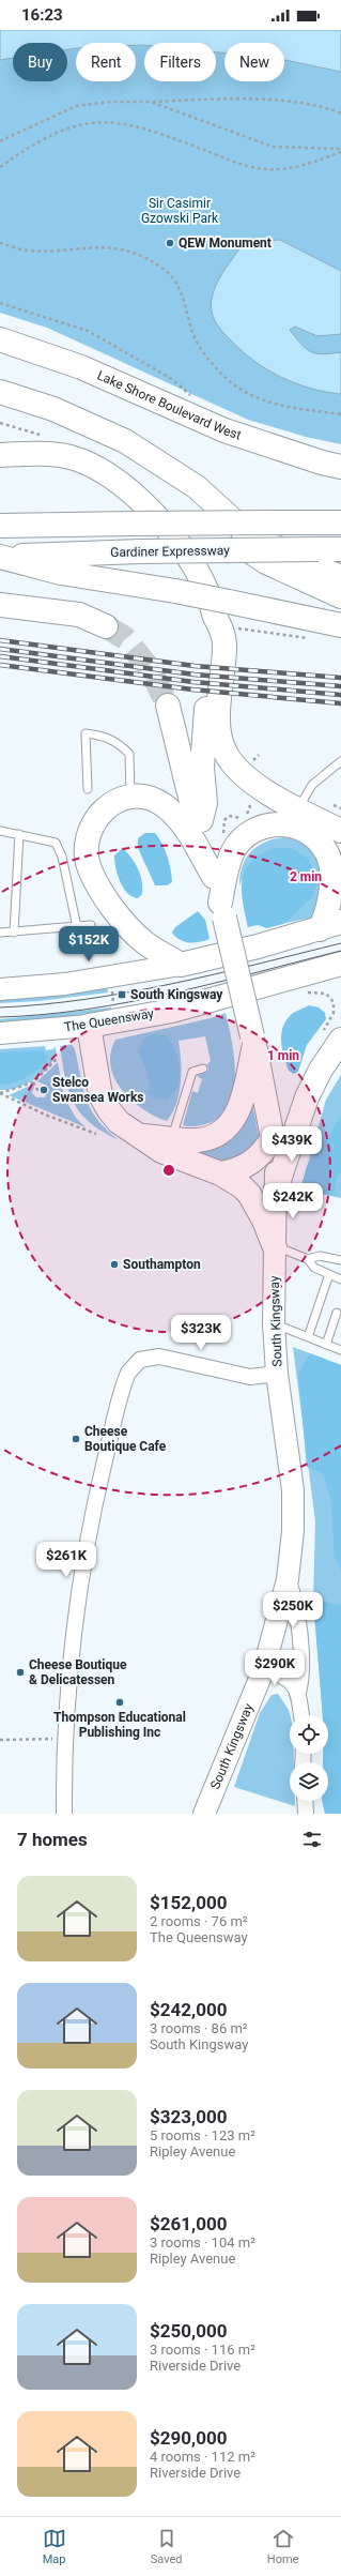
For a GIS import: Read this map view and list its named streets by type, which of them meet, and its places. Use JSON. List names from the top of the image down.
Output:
{
  "streets": {
    "main road": [
      "Lake Shore Boulevard West",
      "Gardiner Expressway",
      "The Queensway",
      "South Kingsway"
    ]
  },
  "parks": ["Sir Casimir Gzowski Park"],
  "places": {
    "other": [
      "QEW Monument",
      "Stelco Swansea Works",
      "Southampton",
      "Cheese Boutique Cafe",
      "Cheese Boutique & Delicatessen",
      "Thompson Educational Publishing Inc"
    ],
    "transit": ["South Kingsway"]
  },
  "page": {
    "status": "16:23",
    "chip": [
      "Buy",
      "Rent",
      "Filters",
      "New"
    ],
    "price": [
      "$152K",
      "$439K",
      "$242K",
      "$323K",
      "$261K",
      "$250K",
      "$290K"
    ],
    "heading": "7 homes",
    "list": [
      {
        "name": "$152,000",
        "note": "2 rooms · 76 m² · The Queensway"
      },
      {
        "name": "$242,000",
        "note": "3 rooms · 86 m² · South Kingsway"
      },
      {
        "name": "$323,000",
        "note": "5 rooms · 123 m² · Ripley Avenue"
      },
      {
        "name": "$261,000",
        "note": "3 rooms · 104 m² · Ripley Avenue"
      },
      {
        "name": "$250,000",
        "note": "3 rooms · 116 m² · Riverside Drive"
      },
      {
        "name": "$290,000",
        "note": "4 rooms · 112 m² · Riverside Drive"
      }
    ],
    "tabs": ["Map", "Saved", "Home"]
  },
  "rings": ["2 min", "1 min"]
}
